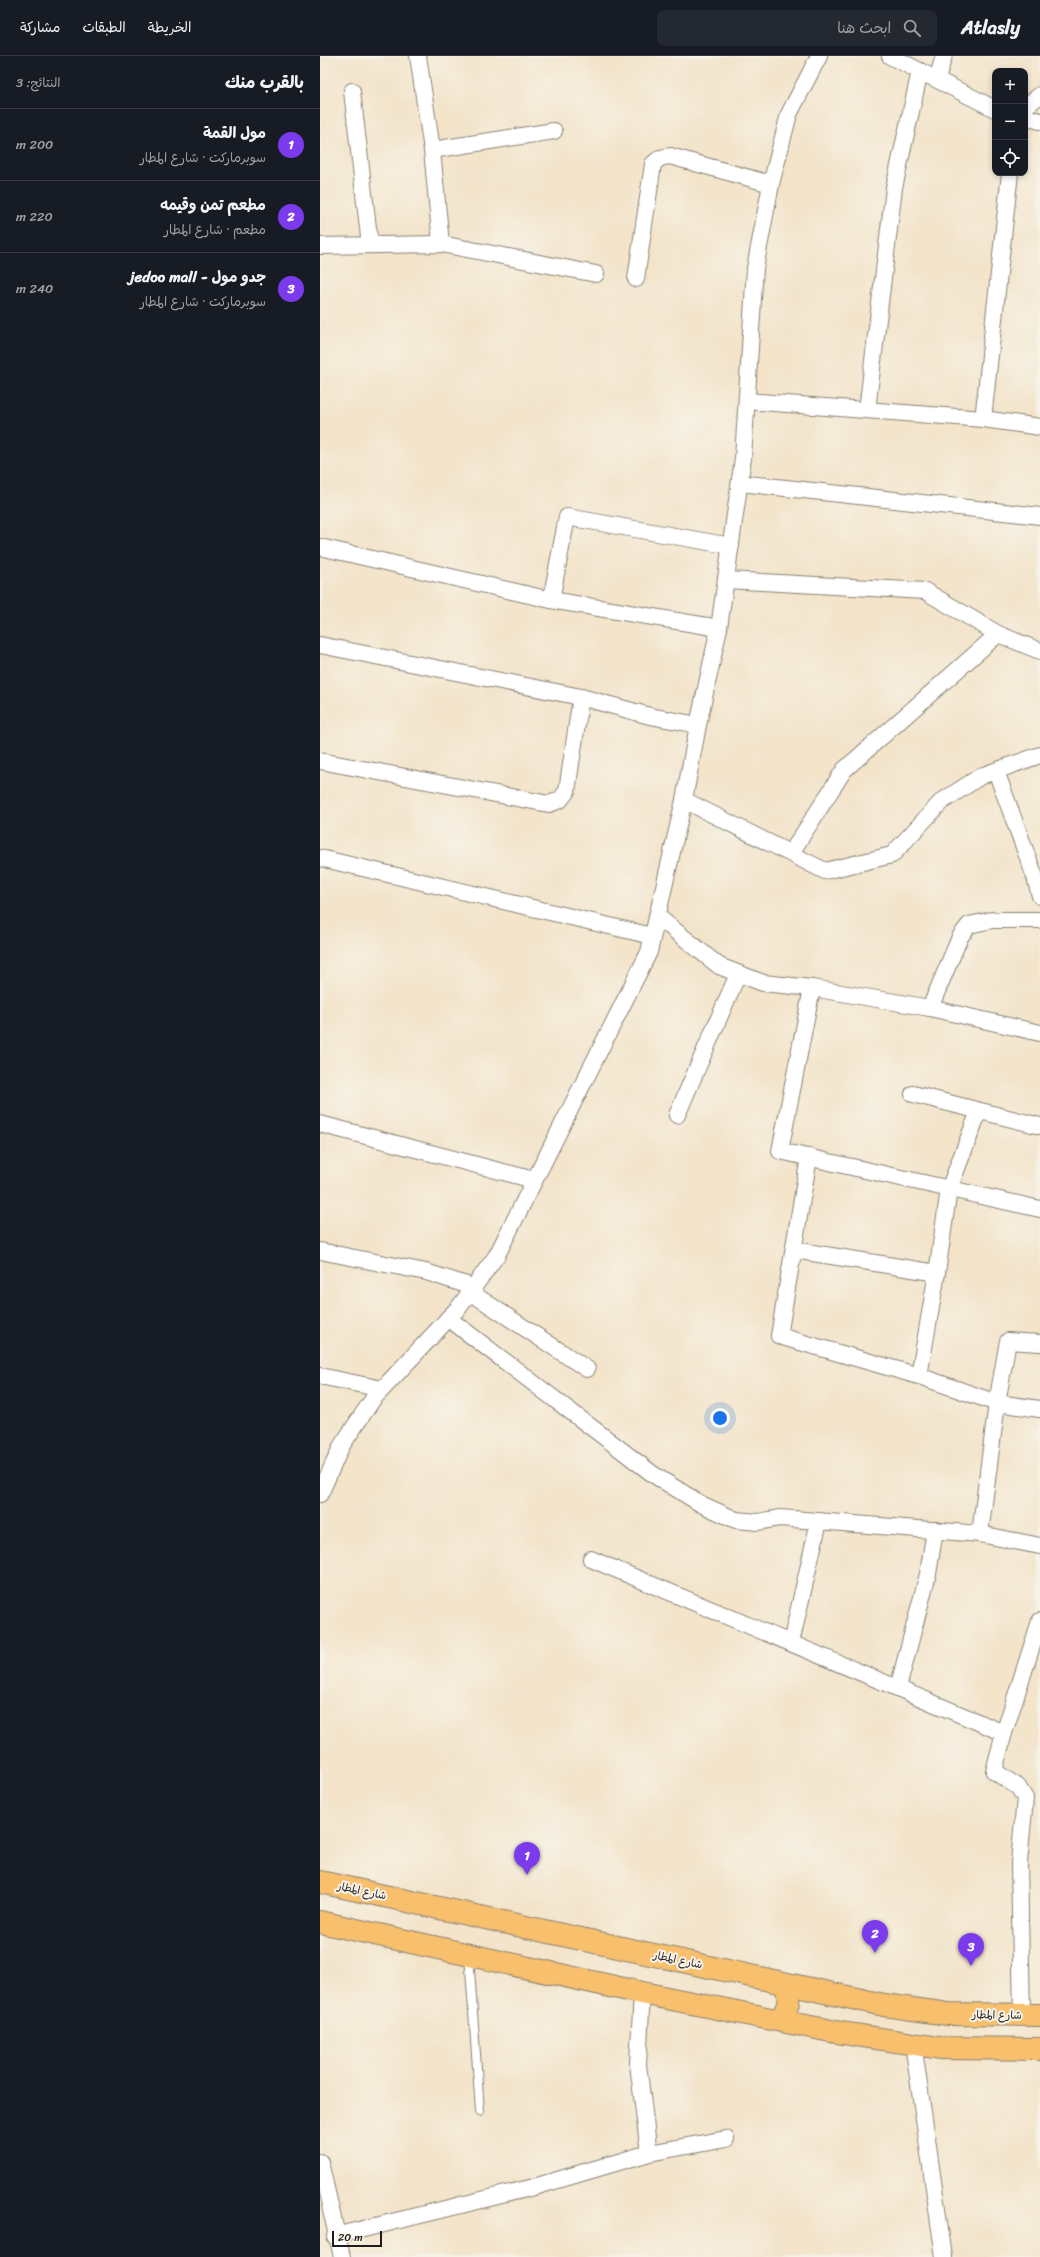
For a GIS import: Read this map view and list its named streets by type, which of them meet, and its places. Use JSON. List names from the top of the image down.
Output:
{
  "streets": {
    "main road": ["شارع المطار"]
  },
  "scale_bar": "20 m",
  "page": {
    "header": "Atlasly",
    "search": "ابحث هنا",
    "nav": ["الخريطة", "الطبقات", "مشاركة"],
    "heading": ["بالقرب منك", "النتائج: 3"],
    "map_buttons": ["+", "−"],
    "list": [
      {
        "mark": "1",
        "name": "مول القمة",
        "note": "سوبرماركت · شارع المطار",
        "value": "200 m"
      },
      {
        "mark": "2",
        "name": "مطعم تمن وقيمه",
        "note": "مطعم · شارع المطار",
        "value": "220 m"
      },
      {
        "mark": "3",
        "name": "جدو مول - jedoo mall",
        "note": "سوبرماركت · شارع المطار",
        "value": "240 m"
      }
    ],
    "pins": ["1", "2", "3"],
    "scale": "20 m"
  }
}
